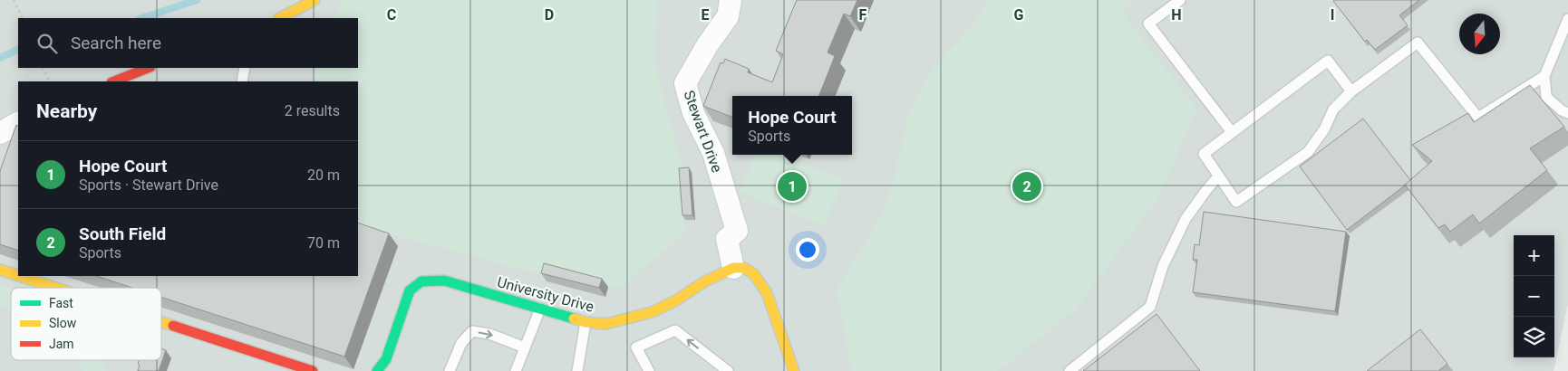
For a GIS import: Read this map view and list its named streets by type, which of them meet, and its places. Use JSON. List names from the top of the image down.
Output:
{
  "streets": {
    "street": ["Stewart Drive", "University Drive"]
  },
  "crossings": [
    ["Stewart Drive", "University Drive"]
  ],
  "legend": ["Fast", "Slow", "Jam"],
  "north": "bottom",
  "page": {
    "search": "Search here",
    "heading": ["Nearby", "2 results"],
    "popup": ["Hope Court", "Sports"],
    "list": [
      {
        "mark": "1",
        "name": "Hope Court",
        "note": "Sports · Stewart Drive",
        "value": "20 m"
      },
      {
        "mark": "2",
        "name": "South Field",
        "note": "Sports",
        "value": "70 m"
      }
    ],
    "pins": ["1", "2"],
    "map_buttons": ["+", "−"]
  },
  "grid": {
    "columns": [
      "C",
      "D",
      "E",
      "F",
      "G",
      "H",
      "I"
    ]
  }
}
